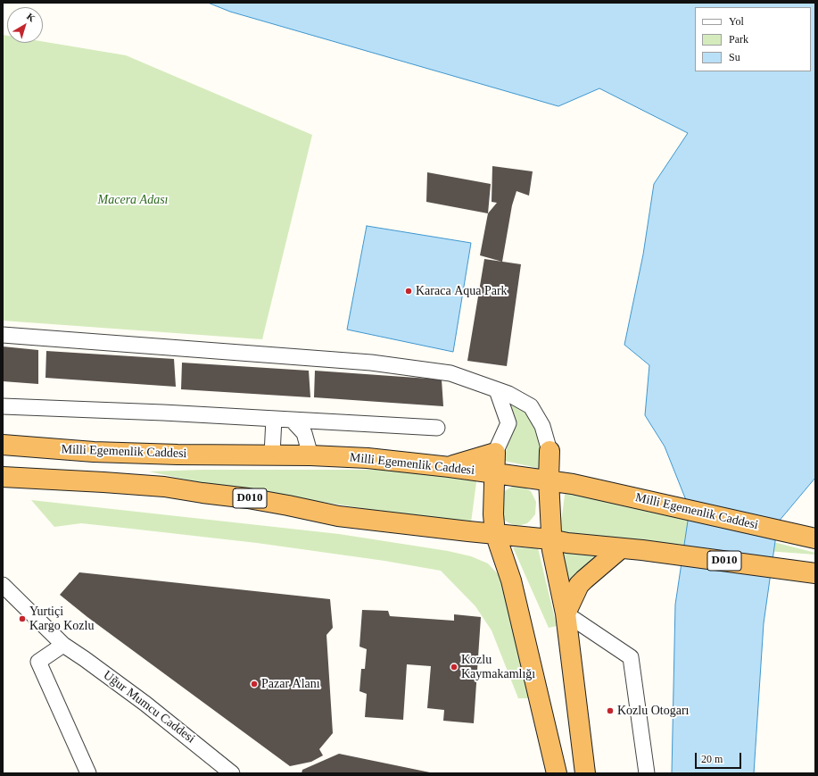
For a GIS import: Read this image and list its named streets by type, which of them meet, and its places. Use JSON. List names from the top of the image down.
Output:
{
  "streets": {
    "highway": ["Milli Egemenlik Caddesi", "D010"],
    "street": ["Uğur Mumcu Caddesi"]
  },
  "parks": ["Macera Adası"],
  "places": [
    "Karaca Aqua Park",
    "Yurtiçi Kargo Kozlu",
    "Kozlu Kaymakamlığı",
    "Pazar Alanı",
    "Kozlu Otogarı"
  ],
  "legend": ["Yol", "Park", "Su"],
  "scale_bar": "20 m",
  "north": "top right"
}
